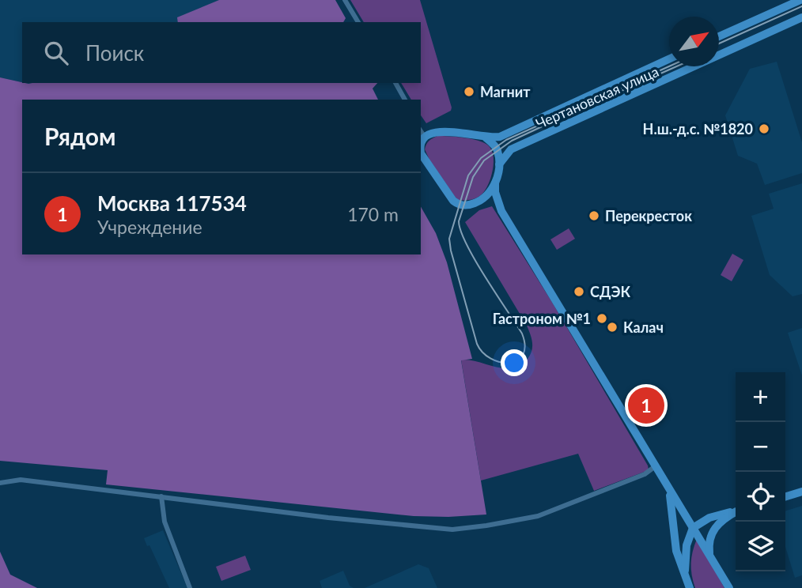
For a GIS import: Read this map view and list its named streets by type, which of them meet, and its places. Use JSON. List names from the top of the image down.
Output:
{
  "streets": {
    "main road": ["Чертановская улица"]
  },
  "places": [
    "Магнит",
    "Н.ш.-д.с. №1820",
    "Перекресток",
    "СДЭК",
    "Гастроном №1",
    "Калач"
  ],
  "north": "top right",
  "page": {
    "search": "Поиск",
    "heading": "Рядом",
    "list": [
      {
        "mark": "1",
        "name": "Москва 117534",
        "note": "Учреждение",
        "value": "170 m"
      }
    ],
    "map_buttons": ["+", "−"],
    "pins": "1"
  }
}
